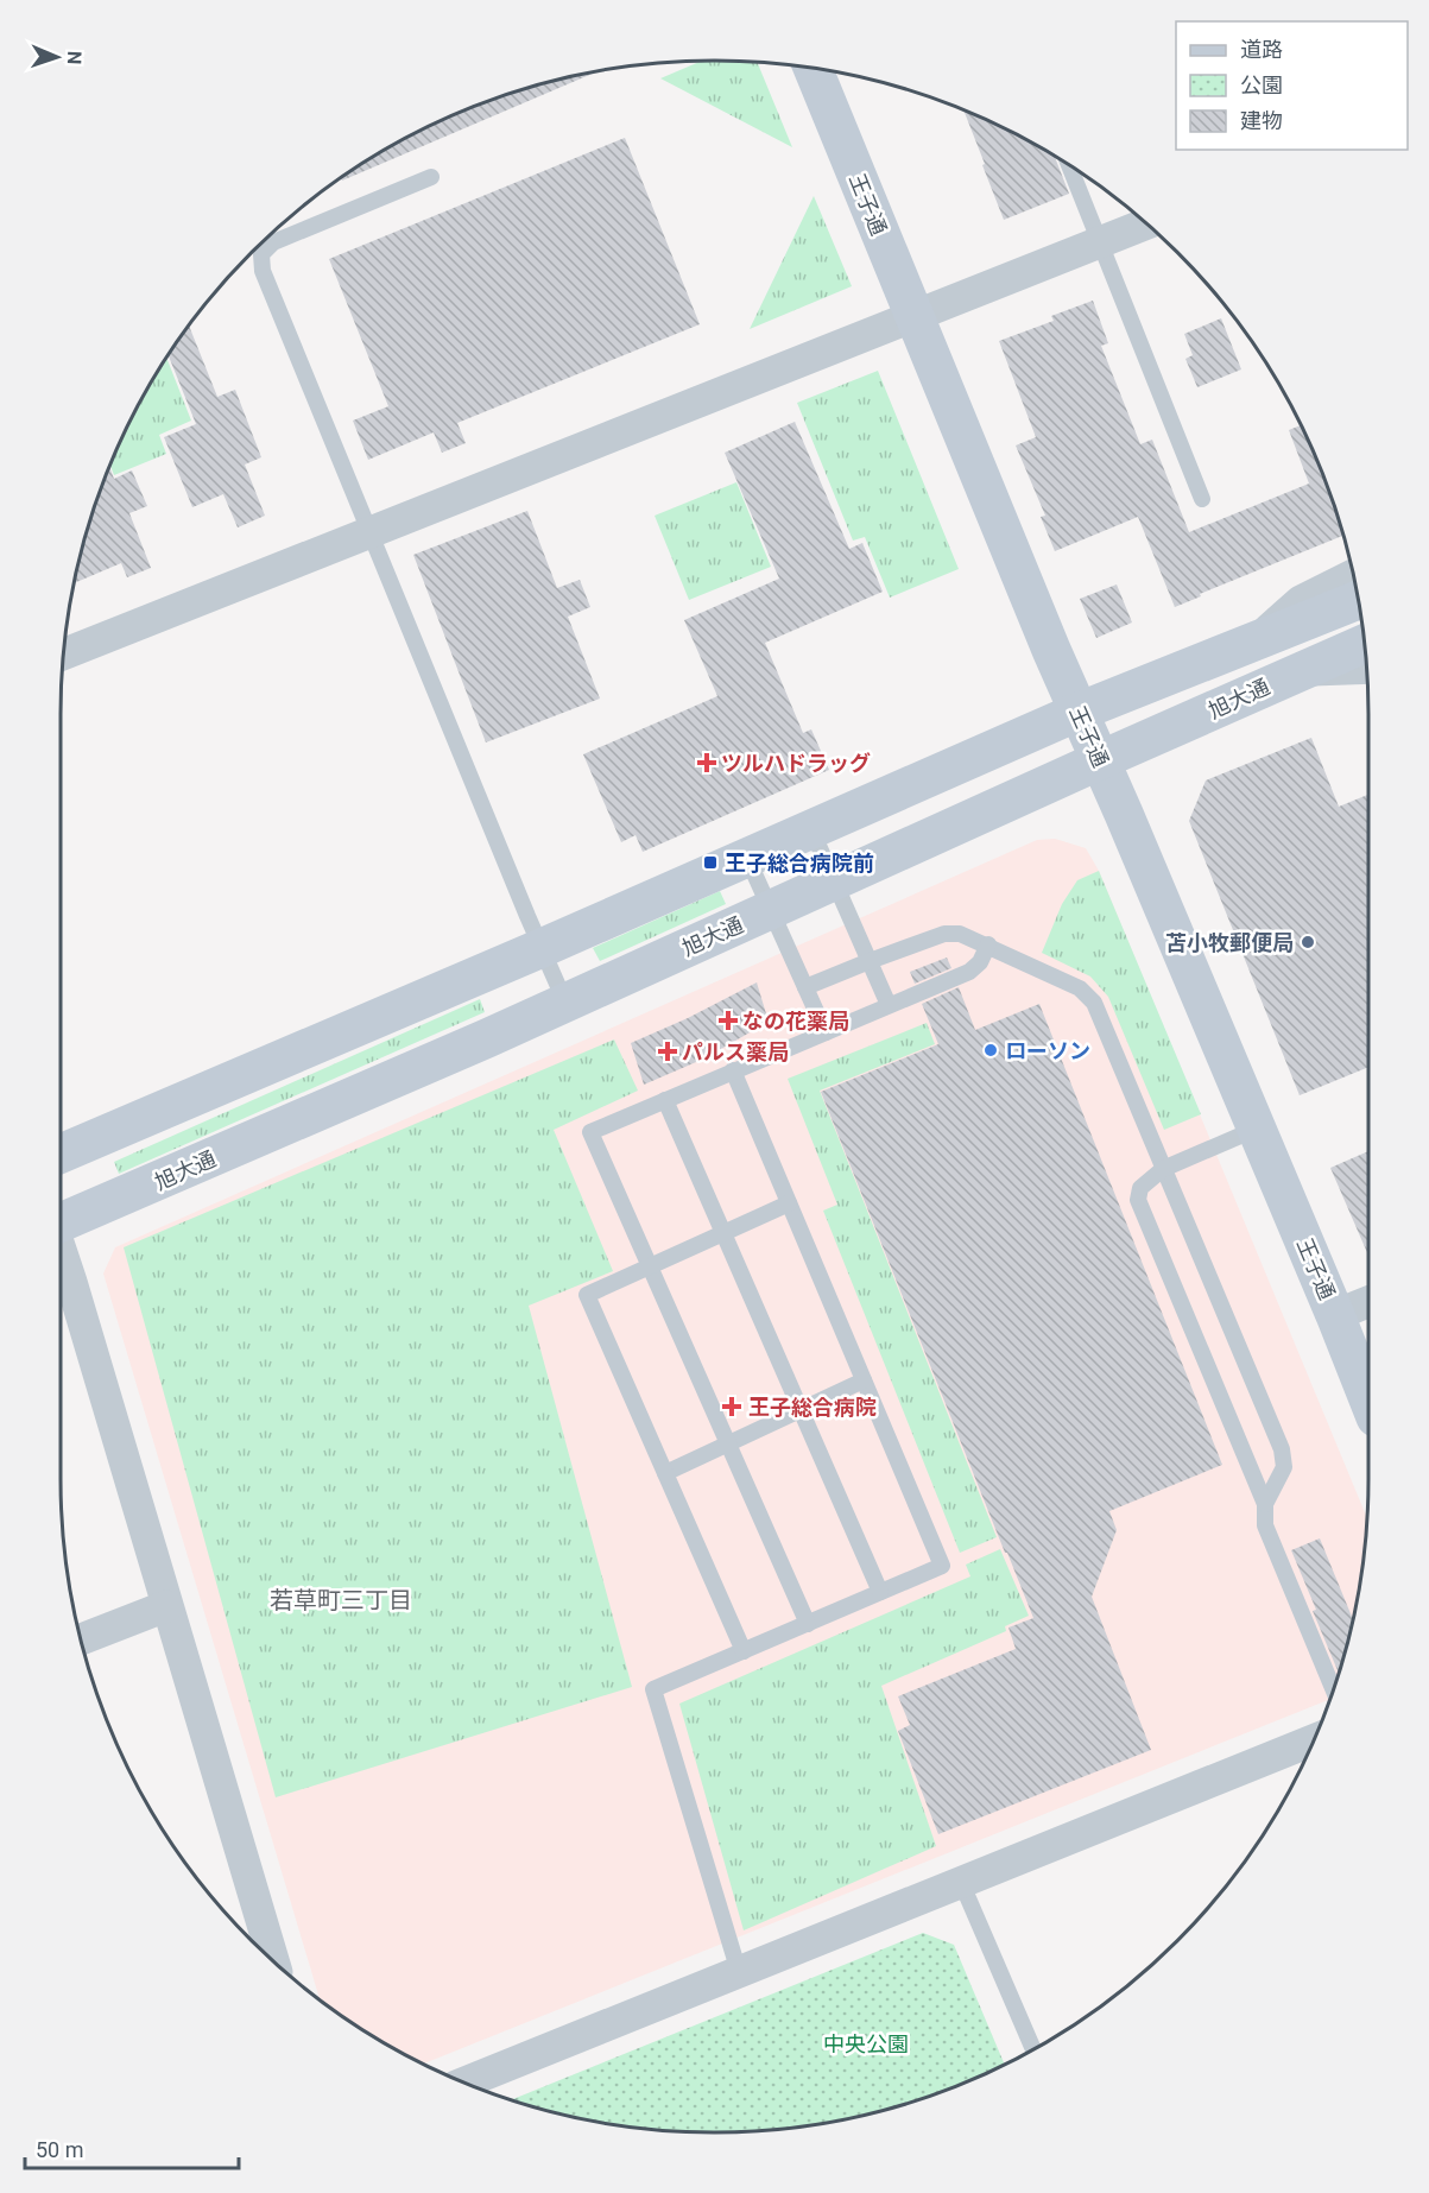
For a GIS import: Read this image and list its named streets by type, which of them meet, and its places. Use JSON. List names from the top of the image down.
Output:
{
  "streets": {
    "street": ["王子通", "旭大通"]
  },
  "crossings": [
    ["王子通", "旭大通"]
  ],
  "districts": ["若草町三丁目"],
  "parks": ["中央公園"],
  "places": {
    "health": [
      "ツルハドラッグ",
      "なの花薬局",
      "パルス薬局",
      "王子総合病院"
    ],
    "transit": ["王子総合病院前"],
    "other": ["苫小牧郵便局", "ローソン"]
  },
  "legend": ["道路", "公園", "建物"],
  "scale_bar": "50 m",
  "north": "right"
}
